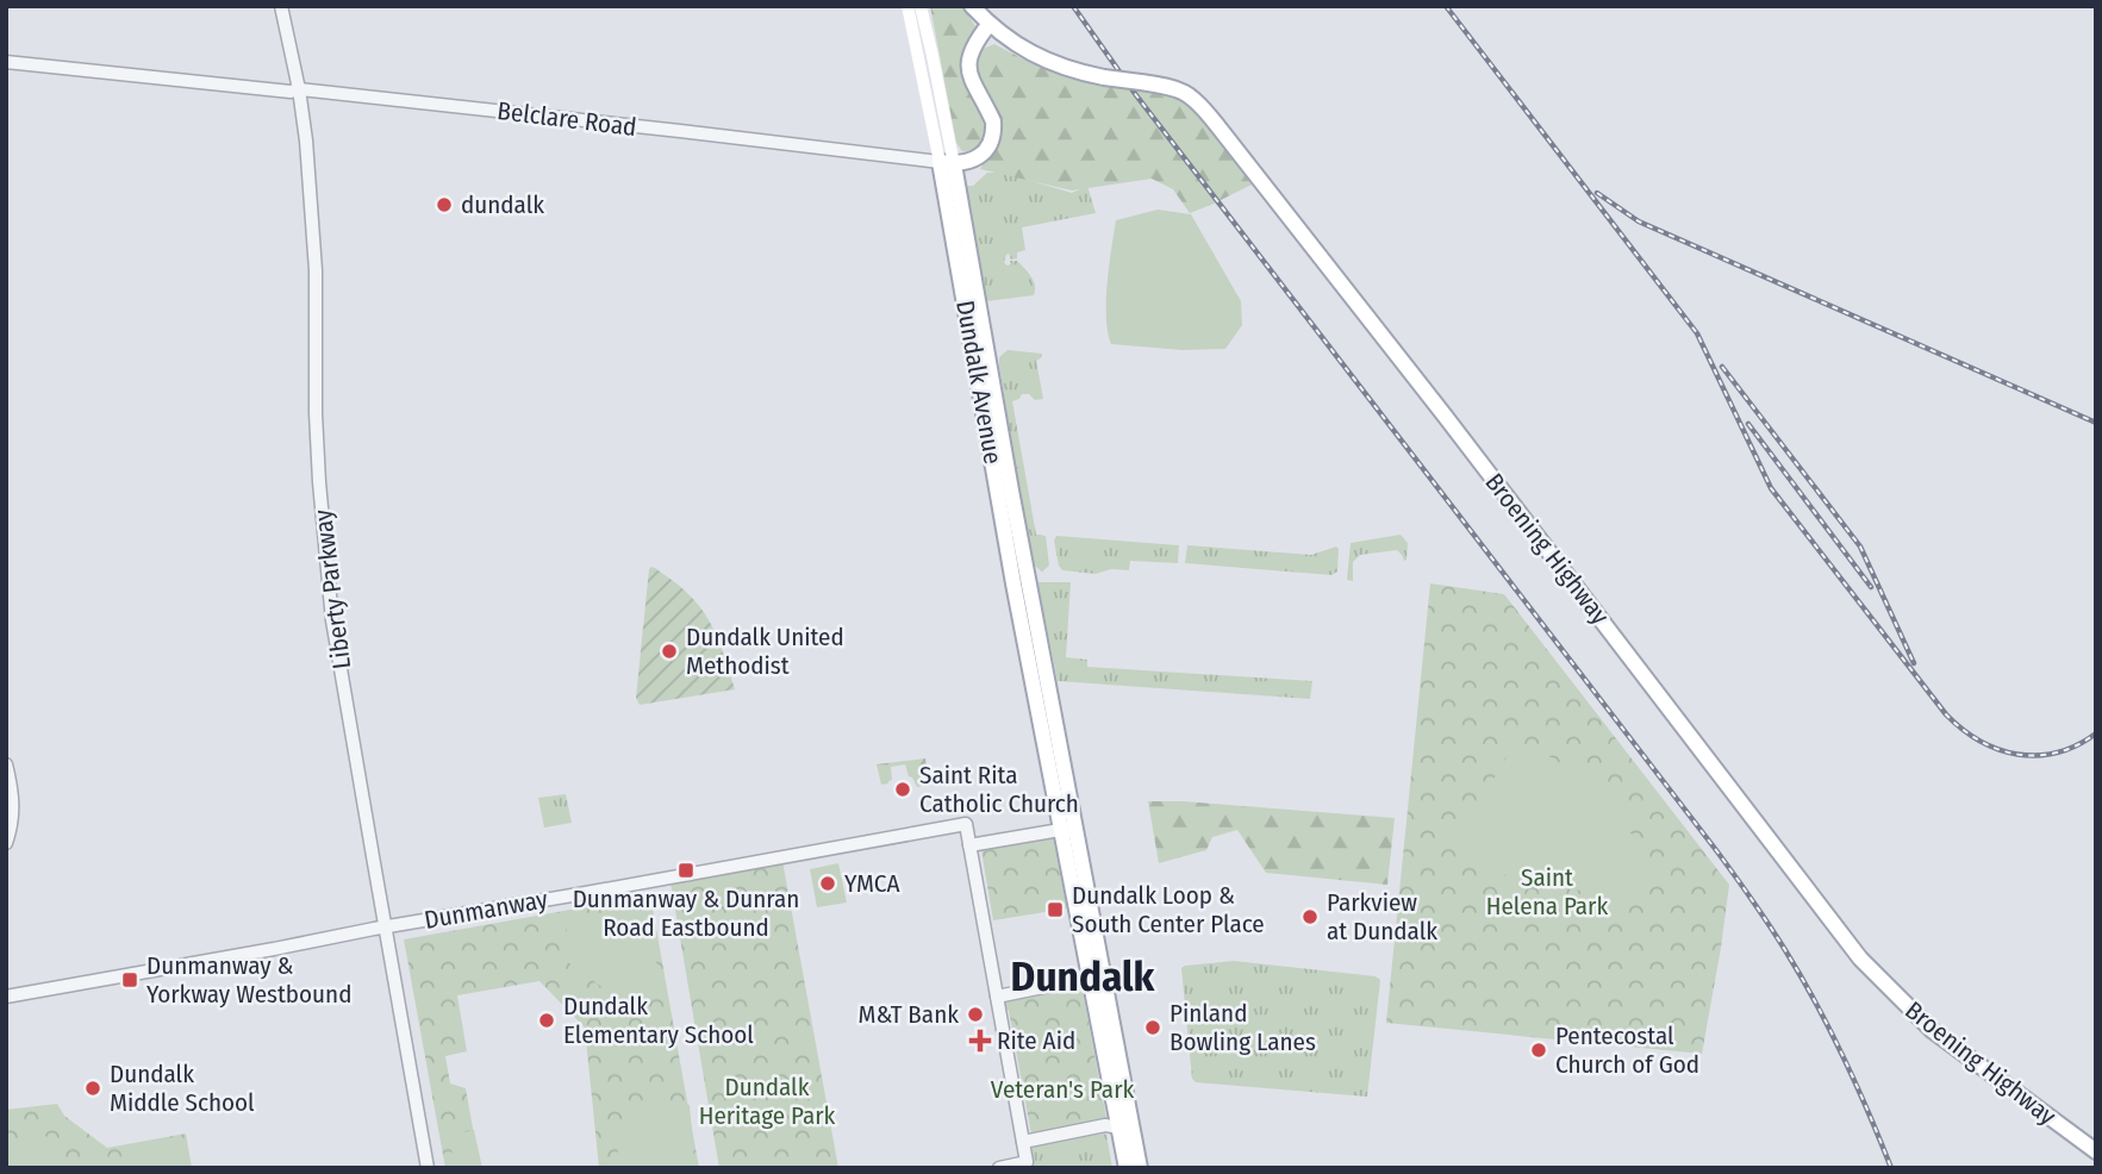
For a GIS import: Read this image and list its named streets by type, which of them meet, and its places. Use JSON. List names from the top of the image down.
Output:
{
  "streets": {
    "main road": ["Dundalk Avenue", "Broening Highway"],
    "street": ["Belclare Road", "Liberty Parkway", "Dunmanway"]
  },
  "crossings": [
    ["Belclare Road", "Dundalk Avenue"],
    ["Belclare Road", "Liberty Parkway"],
    ["Liberty Parkway", "Dunmanway"]
  ],
  "districts": ["Dundalk"],
  "parks": ["Saint Helena Park", "Dundalk Heritage Park", "Veteran's Park"],
  "places": {
    "other": [
      "dundalk",
      "Dundalk United Methodist",
      "Saint Rita Catholic Church",
      "YMCA",
      "Parkview at Dundalk",
      "M&T Bank",
      "Dundalk Elementary School",
      "Pinland Bowling Lanes",
      "Pentecostal Church of God",
      "Dundalk Middle School"
    ],
    "transit": ["Dunmanway & Dunran Road Eastbound", "Dundalk Loop & South Center Place", "Dunmanway & Yorkway Westbound"],
    "health": ["Rite Aid"]
  }
}
